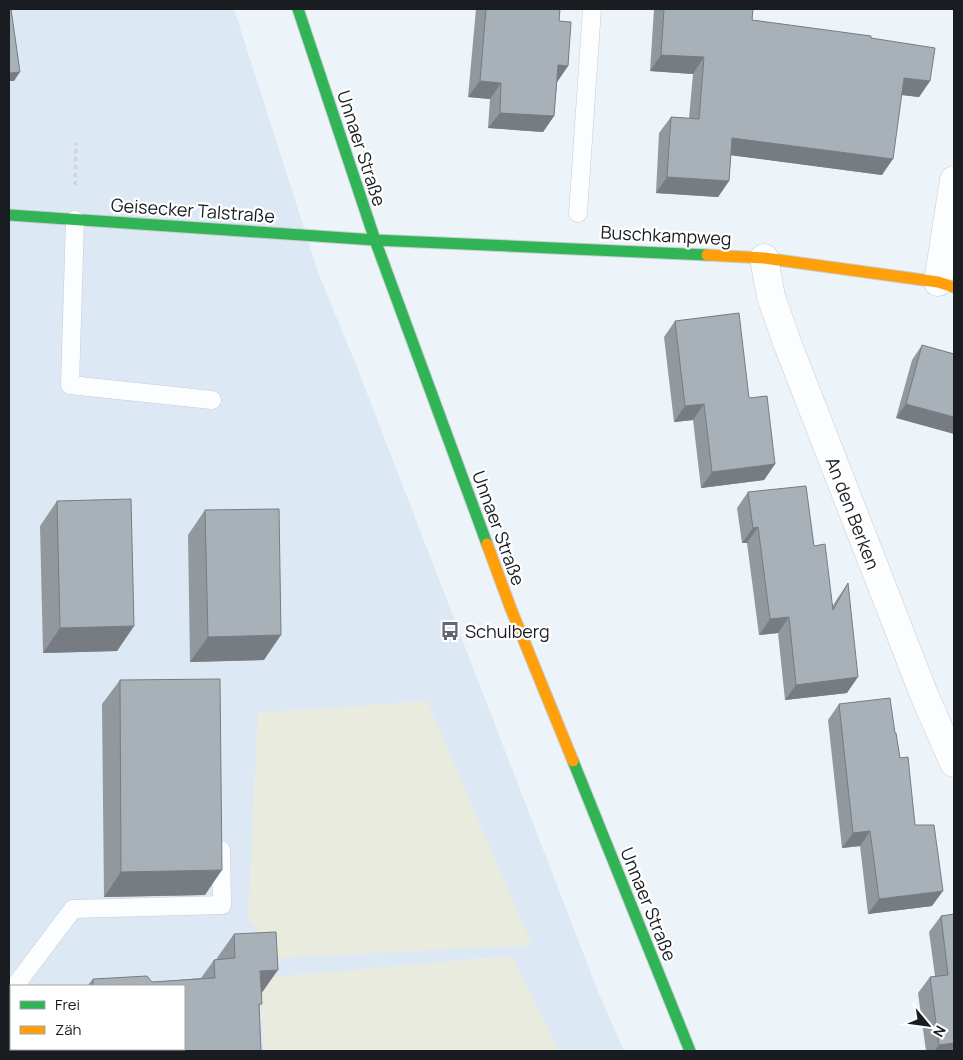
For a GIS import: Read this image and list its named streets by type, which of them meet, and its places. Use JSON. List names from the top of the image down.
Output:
{
  "streets": {
    "main road": ["Unnaer Straße", "Geisecker Talstraße", "Buschkampweg"],
    "street": ["An den Berken"]
  },
  "crossings": [
    ["Unnaer Straße", "Geisecker Talstraße"],
    ["Unnaer Straße", "Buschkampweg"],
    ["Geisecker Talstraße", "Buschkampweg"],
    ["Buschkampweg", "An den Berken"]
  ],
  "places": {
    "bus stop": ["Schulberg"]
  },
  "legend": ["Frei", "Zäh"],
  "north": "bottom right"
}
